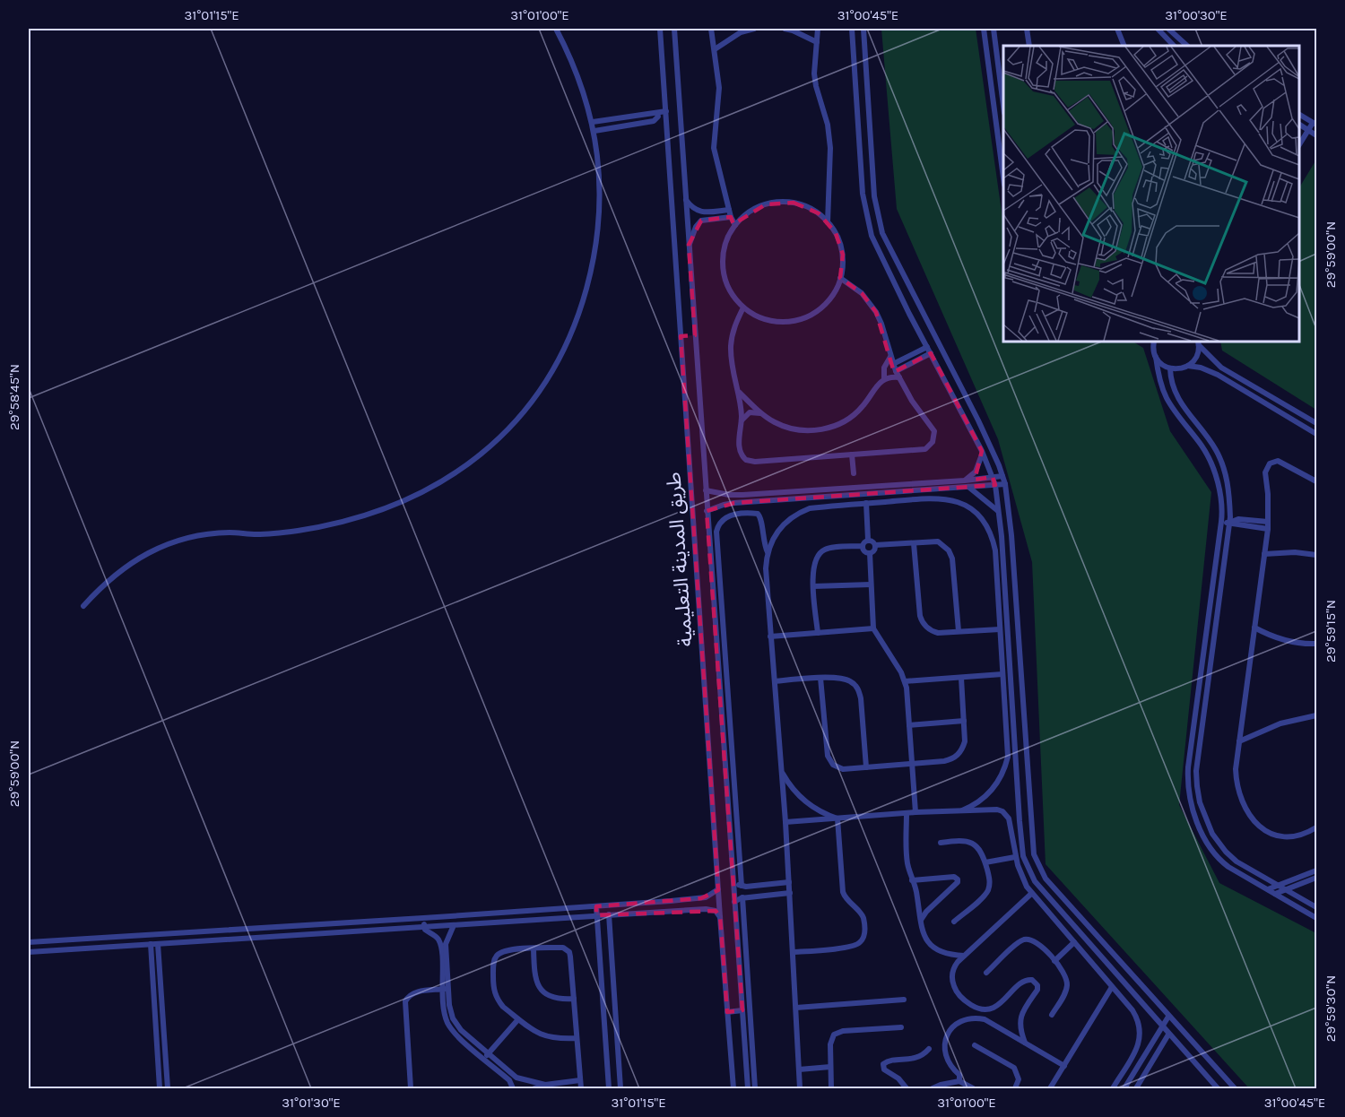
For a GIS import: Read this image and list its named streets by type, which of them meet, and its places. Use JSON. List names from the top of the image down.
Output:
{
  "streets": {
    "street": ["طريق المدينة التعليمية"]
  },
  "coordinates": [
    "31°01'15\"E",
    "31°01'00\"E",
    "31°00'45\"E",
    "31°00'30\"E",
    "29°59'00\"N",
    "29°58'45\"N",
    "29°59'15\"N",
    "29°59'30\"N",
    "31°01'30\"E"
  ]
}
